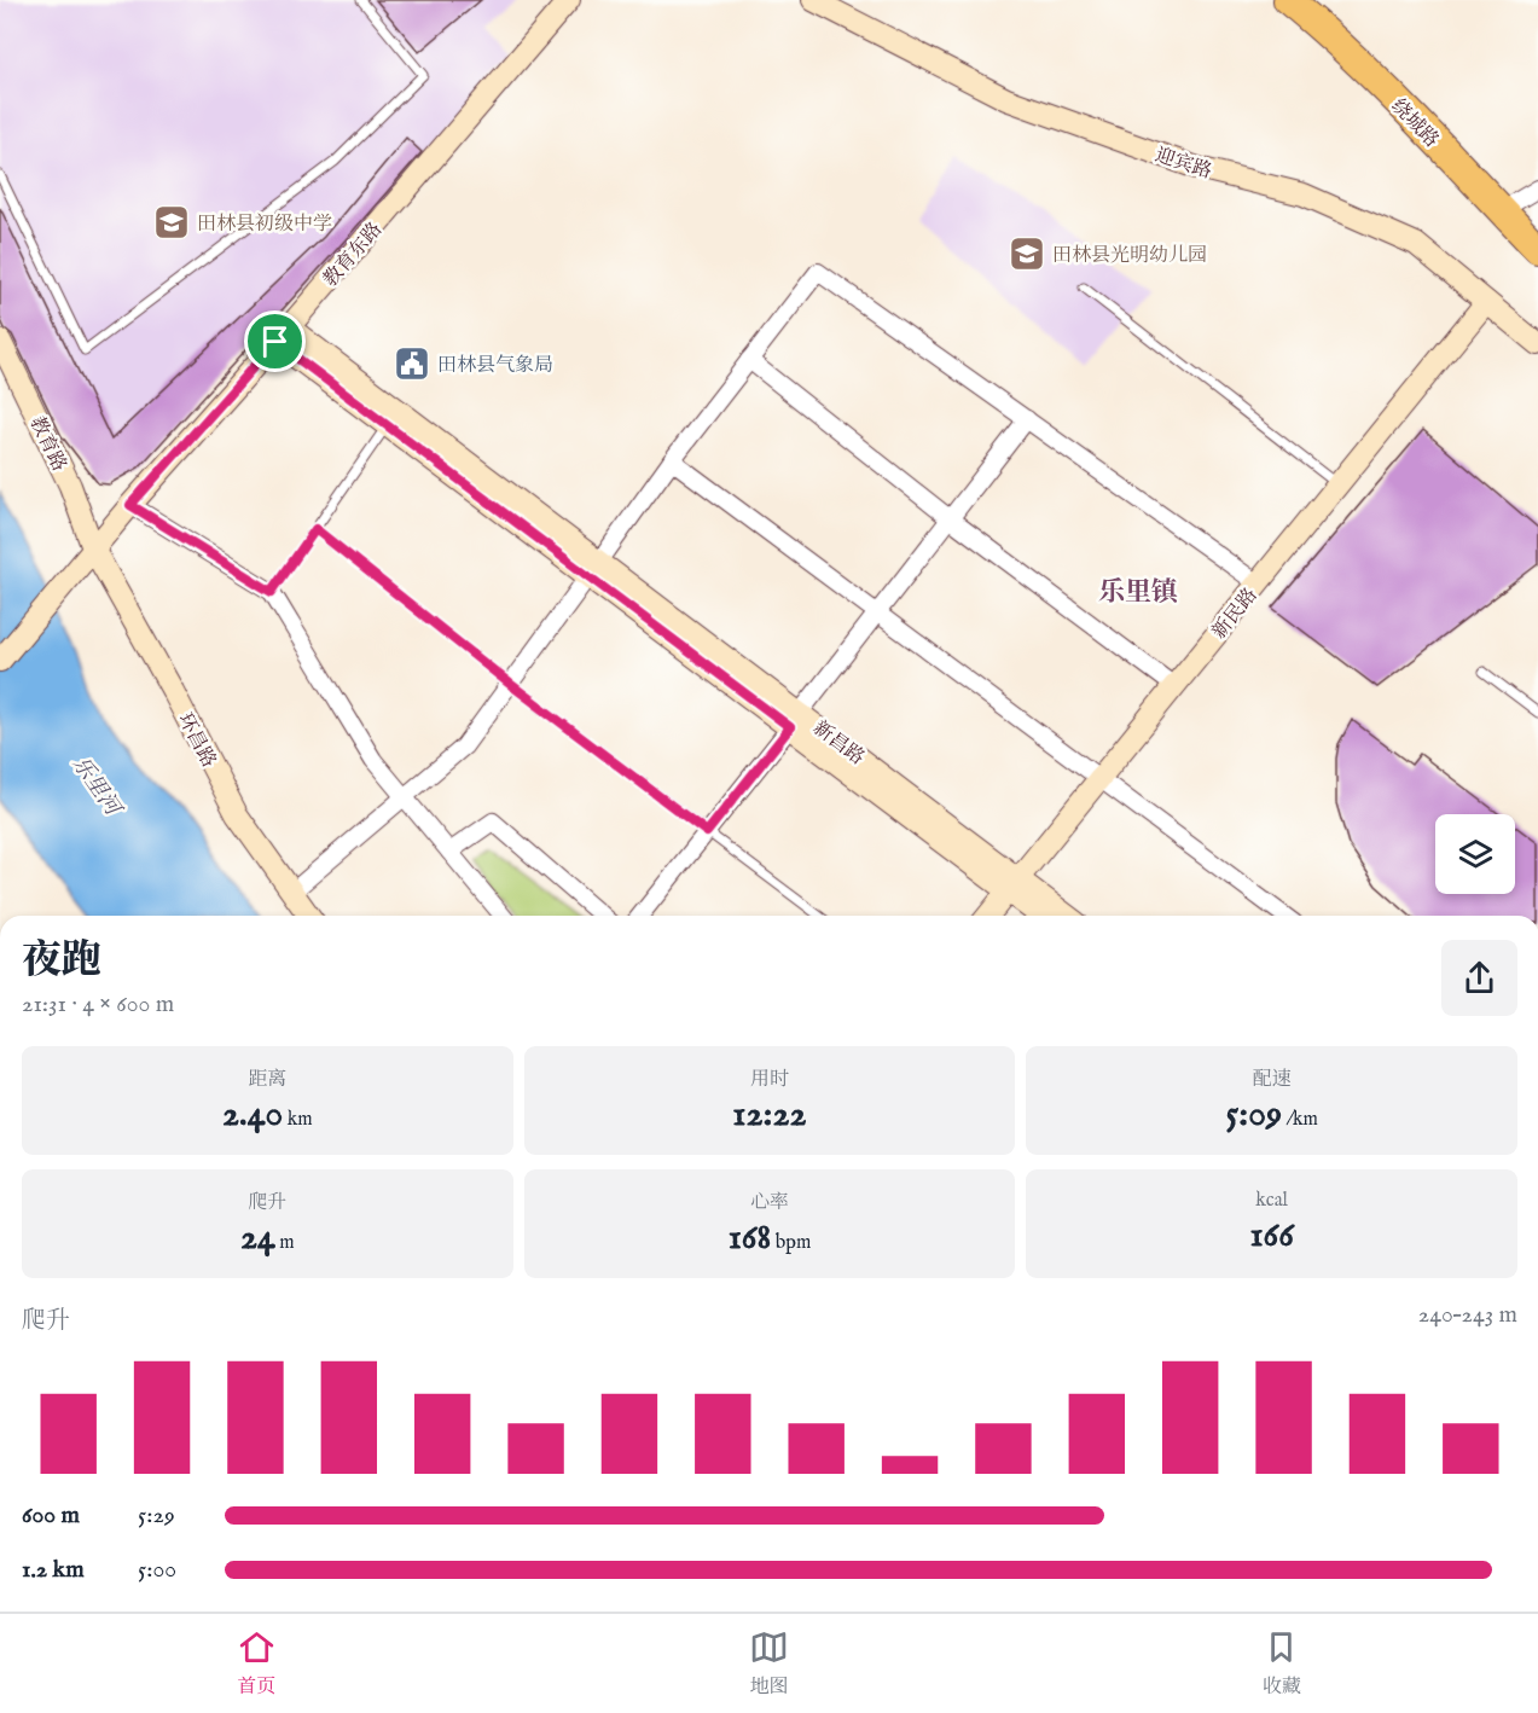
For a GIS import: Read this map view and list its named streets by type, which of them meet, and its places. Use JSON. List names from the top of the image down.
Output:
{
  "streets": {
    "highway": ["绕城路"],
    "street": [
      "迎宾路",
      "教育东路",
      "教育路",
      "新民路",
      "环昌路",
      "新昌路"
    ]
  },
  "crossings": [
    ["迎宾路", "新民路"],
    ["教育东路", "教育路"],
    ["教育东路", "环昌路"],
    ["教育东路", "新昌路"],
    ["教育路", "环昌路"],
    ["新民路", "新昌路"]
  ],
  "districts": ["乐里镇"],
  "water": ["乐里河"],
  "places": {
    "school or university": ["田林县初级中学", "田林县光明幼儿园"],
    "public building": ["田林县气象局"]
  },
  "page": {
    "heading": ["夜跑", "21:31 · 4 × 600 m"],
    "stats": [
      ["距离", "2.40 km"],
      ["用时", "12:22"],
      ["配速", "5:09 /km"],
      ["爬升", "24 m"],
      ["心率", "168 bpm"],
      ["kcal", "166"]
    ],
    "chart": ["爬升", "240–243 m"],
    "list": [
      {
        "name": "600 m",
        "note": "5:29"
      },
      {
        "name": "1.2 km",
        "note": "5:00"
      }
    ],
    "tabs": ["首页", "地图", "收藏"]
  }
}
